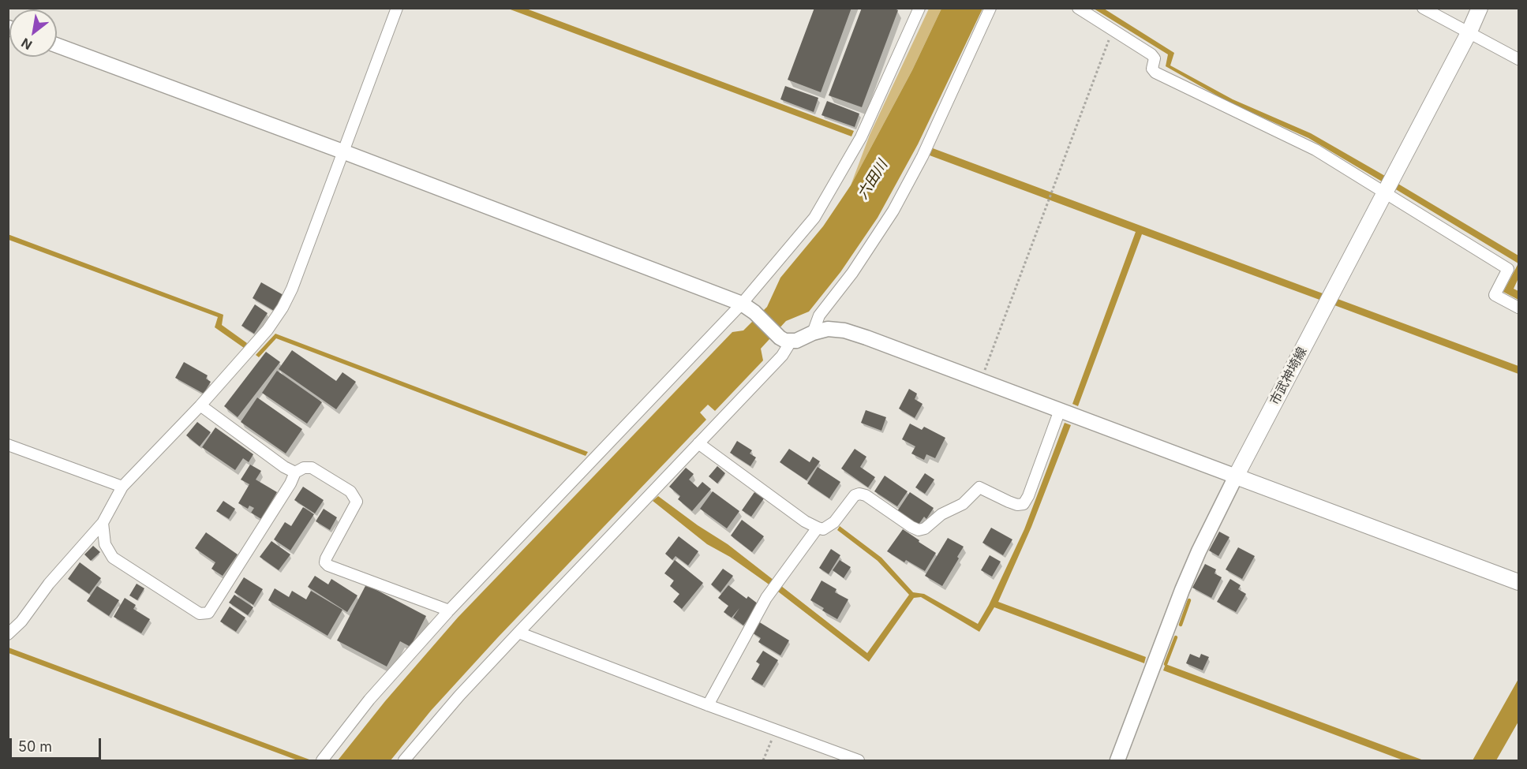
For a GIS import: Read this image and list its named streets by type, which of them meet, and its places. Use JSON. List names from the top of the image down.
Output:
{
  "streets": {
    "main road": ["市武神埼線"]
  },
  "water": ["六田川"],
  "scale_bar": "50 m",
  "north": "bottom left"
}
